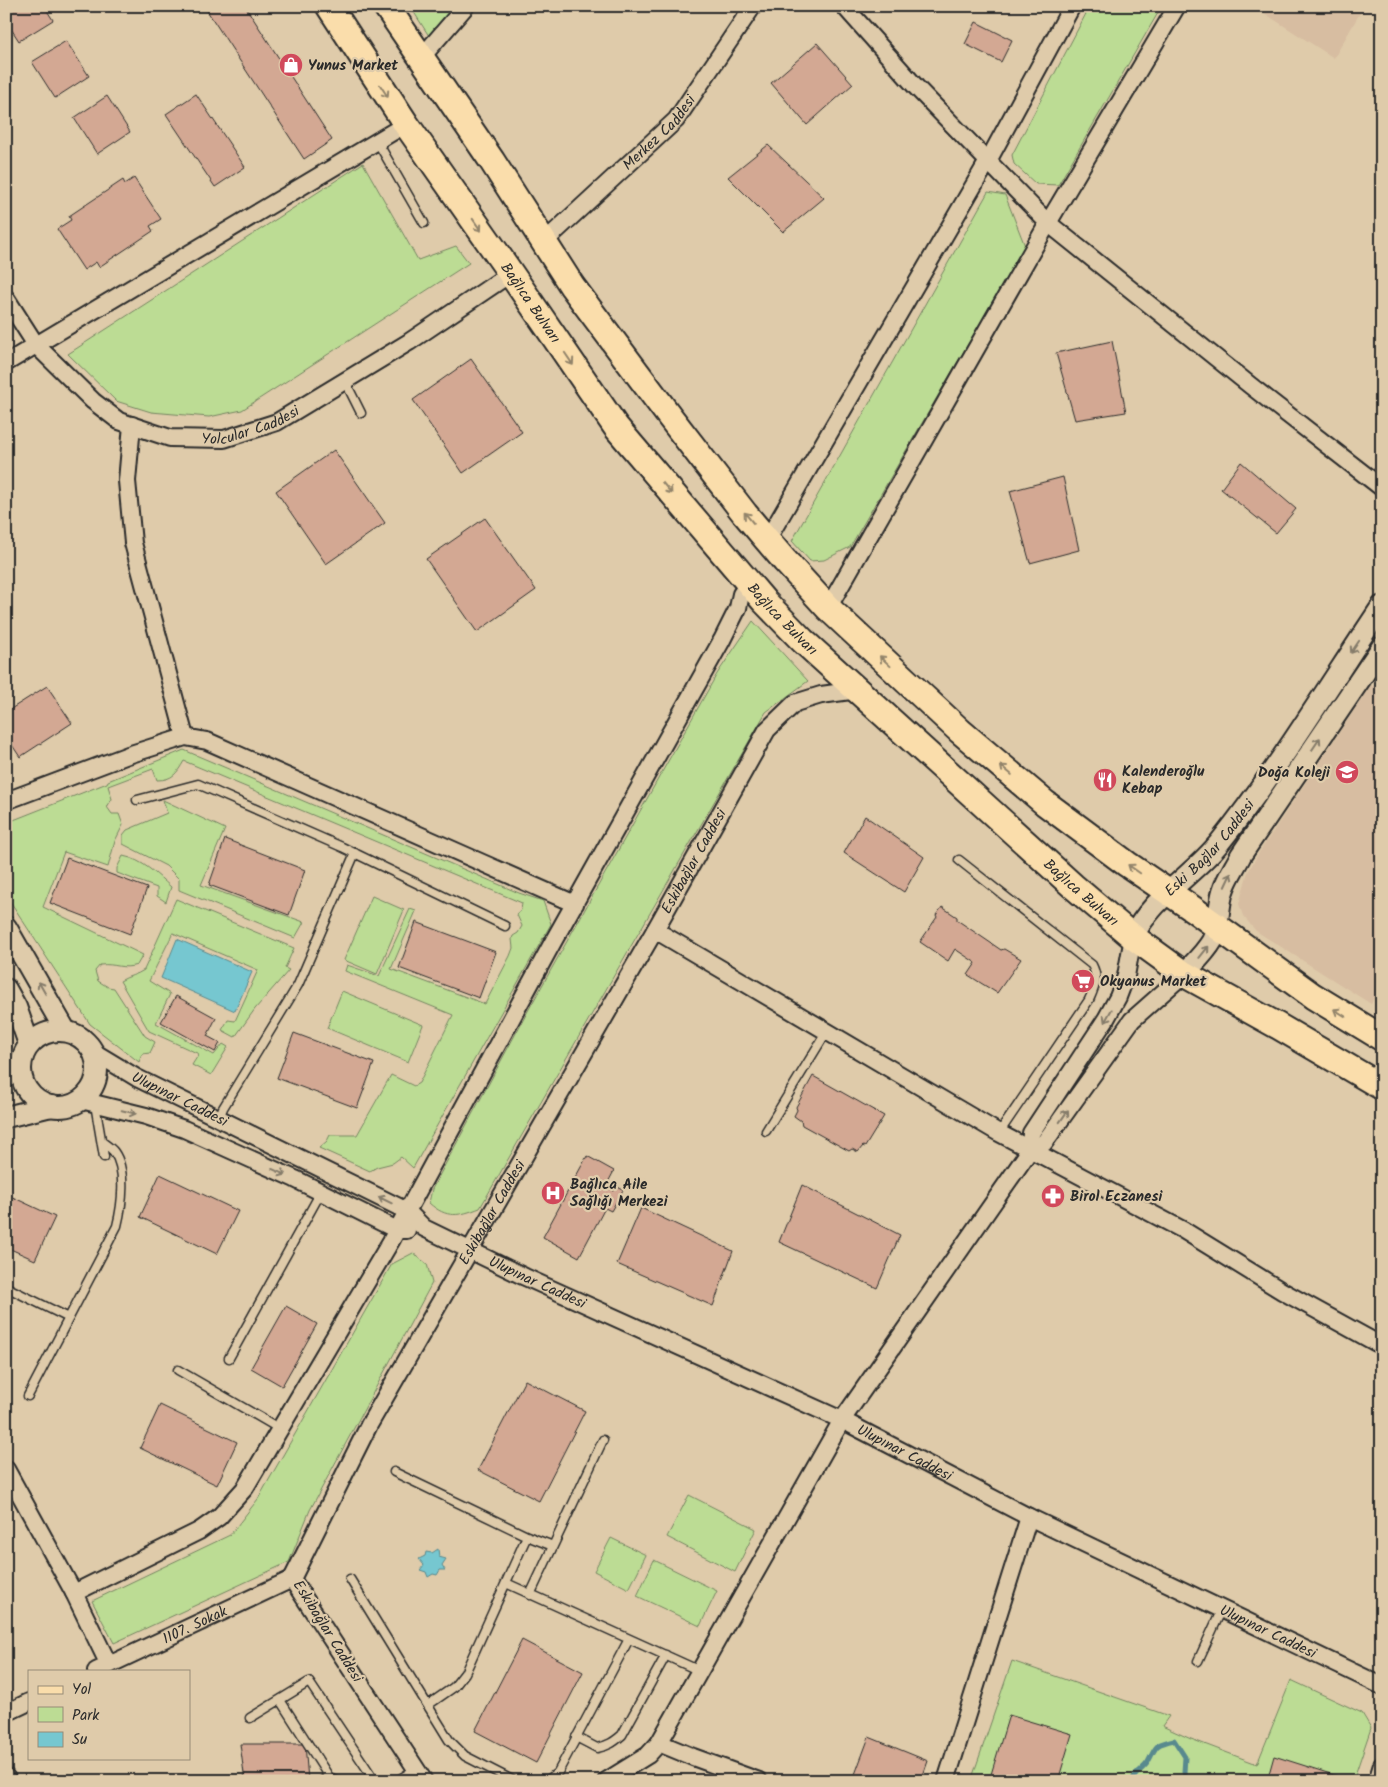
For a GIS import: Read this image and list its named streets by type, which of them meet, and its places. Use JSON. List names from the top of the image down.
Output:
{
  "streets": {
    "main road": ["Bağlıca Bulvarı"],
    "street": [
      "Merkez Caddesi",
      "Yolcular Caddesi",
      "Eski Bağlar Caddesi",
      "Eskibağlar Caddesi",
      "Ulupınar Caddesi",
      "1107. Sokak"
    ]
  },
  "crossings": [
    ["Bağlıca Bulvarı", "Yolcular Caddesi"],
    ["Bağlıca Bulvarı", "Eski Bağlar Caddesi"],
    ["Bağlıca Bulvarı", "Eskibağlar Caddesi"],
    ["Eskibağlar Caddesi", "Ulupınar Caddesi"],
    ["Eskibağlar Caddesi", "1107. Sokak"]
  ],
  "places": {
    "shop": ["Yunus Market"],
    "school or university": ["Doğa Koleji"],
    "restaurant": ["Kalenderoğlu Kebap"],
    "supermarket": ["Okyanus Market"],
    "hospital": ["Bağlıca Aile Sağlığı Merkezi"],
    "pharmacy": ["Birol Eczanesi"]
  },
  "legend": ["Yol", "Park", "Su"]
}
